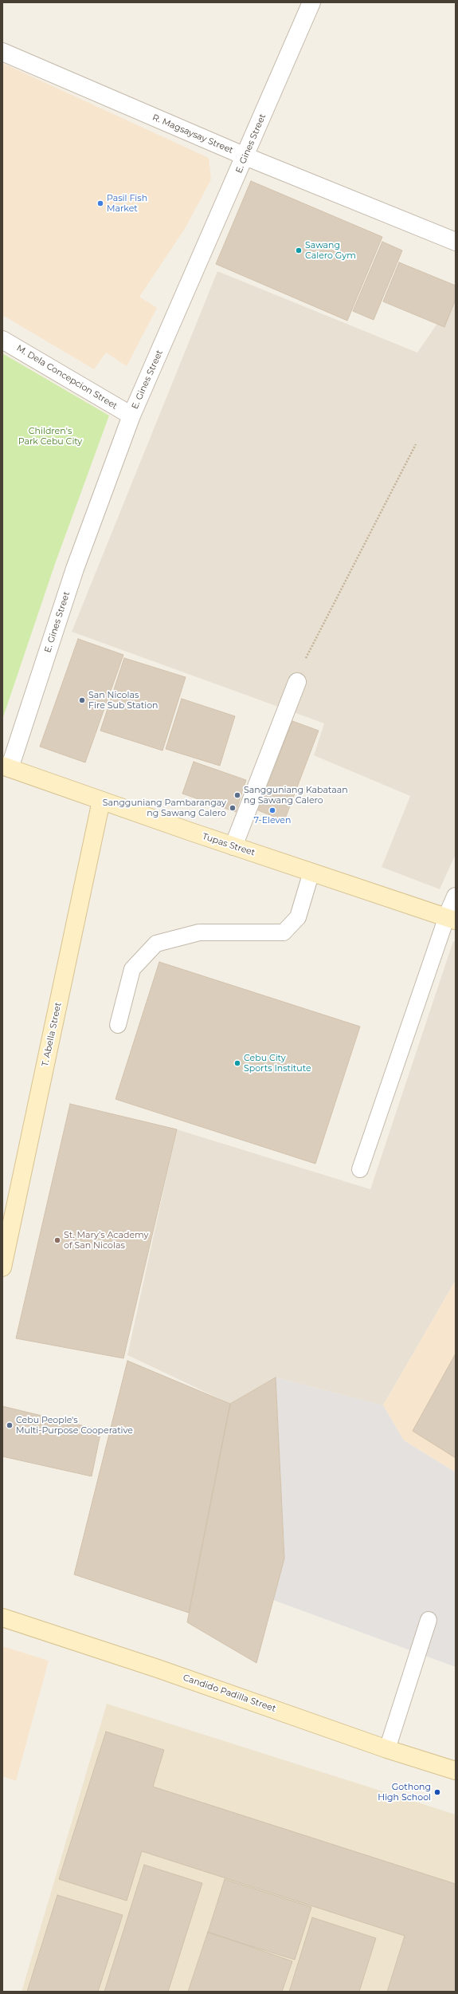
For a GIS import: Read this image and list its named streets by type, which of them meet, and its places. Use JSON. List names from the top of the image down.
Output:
{
  "streets": {
    "street": [
      "R. Magsaysay Street",
      "E. Gines Street",
      "M. Dela Concepcion Street",
      "Tupas Street",
      "T. Abella Street",
      "Candido Padilla Street"
    ]
  },
  "crossings": [
    ["R. Magsaysay Street", "E. Gines Street"],
    ["E. Gines Street", "M. Dela Concepcion Street"],
    ["E. Gines Street", "Tupas Street"],
    ["Tupas Street", "T. Abella Street"]
  ],
  "parks": ["Children's Park Cebu City"],
  "places": [
    "Pasil Fish Market",
    "Sawang Calero Gym",
    "San Nicolas Fire Sub Station",
    "Sangguniang Kabataan ng Sawang Calero",
    "Sangguniang Pambarangay ng Sawang Calero",
    "7-Eleven",
    "Cebu City Sports Institute",
    "St. Mary’s Academy of San Nicolas",
    "Cebu People's Multi-Purpose Cooperative",
    "Gothong High School"
  ]
}
